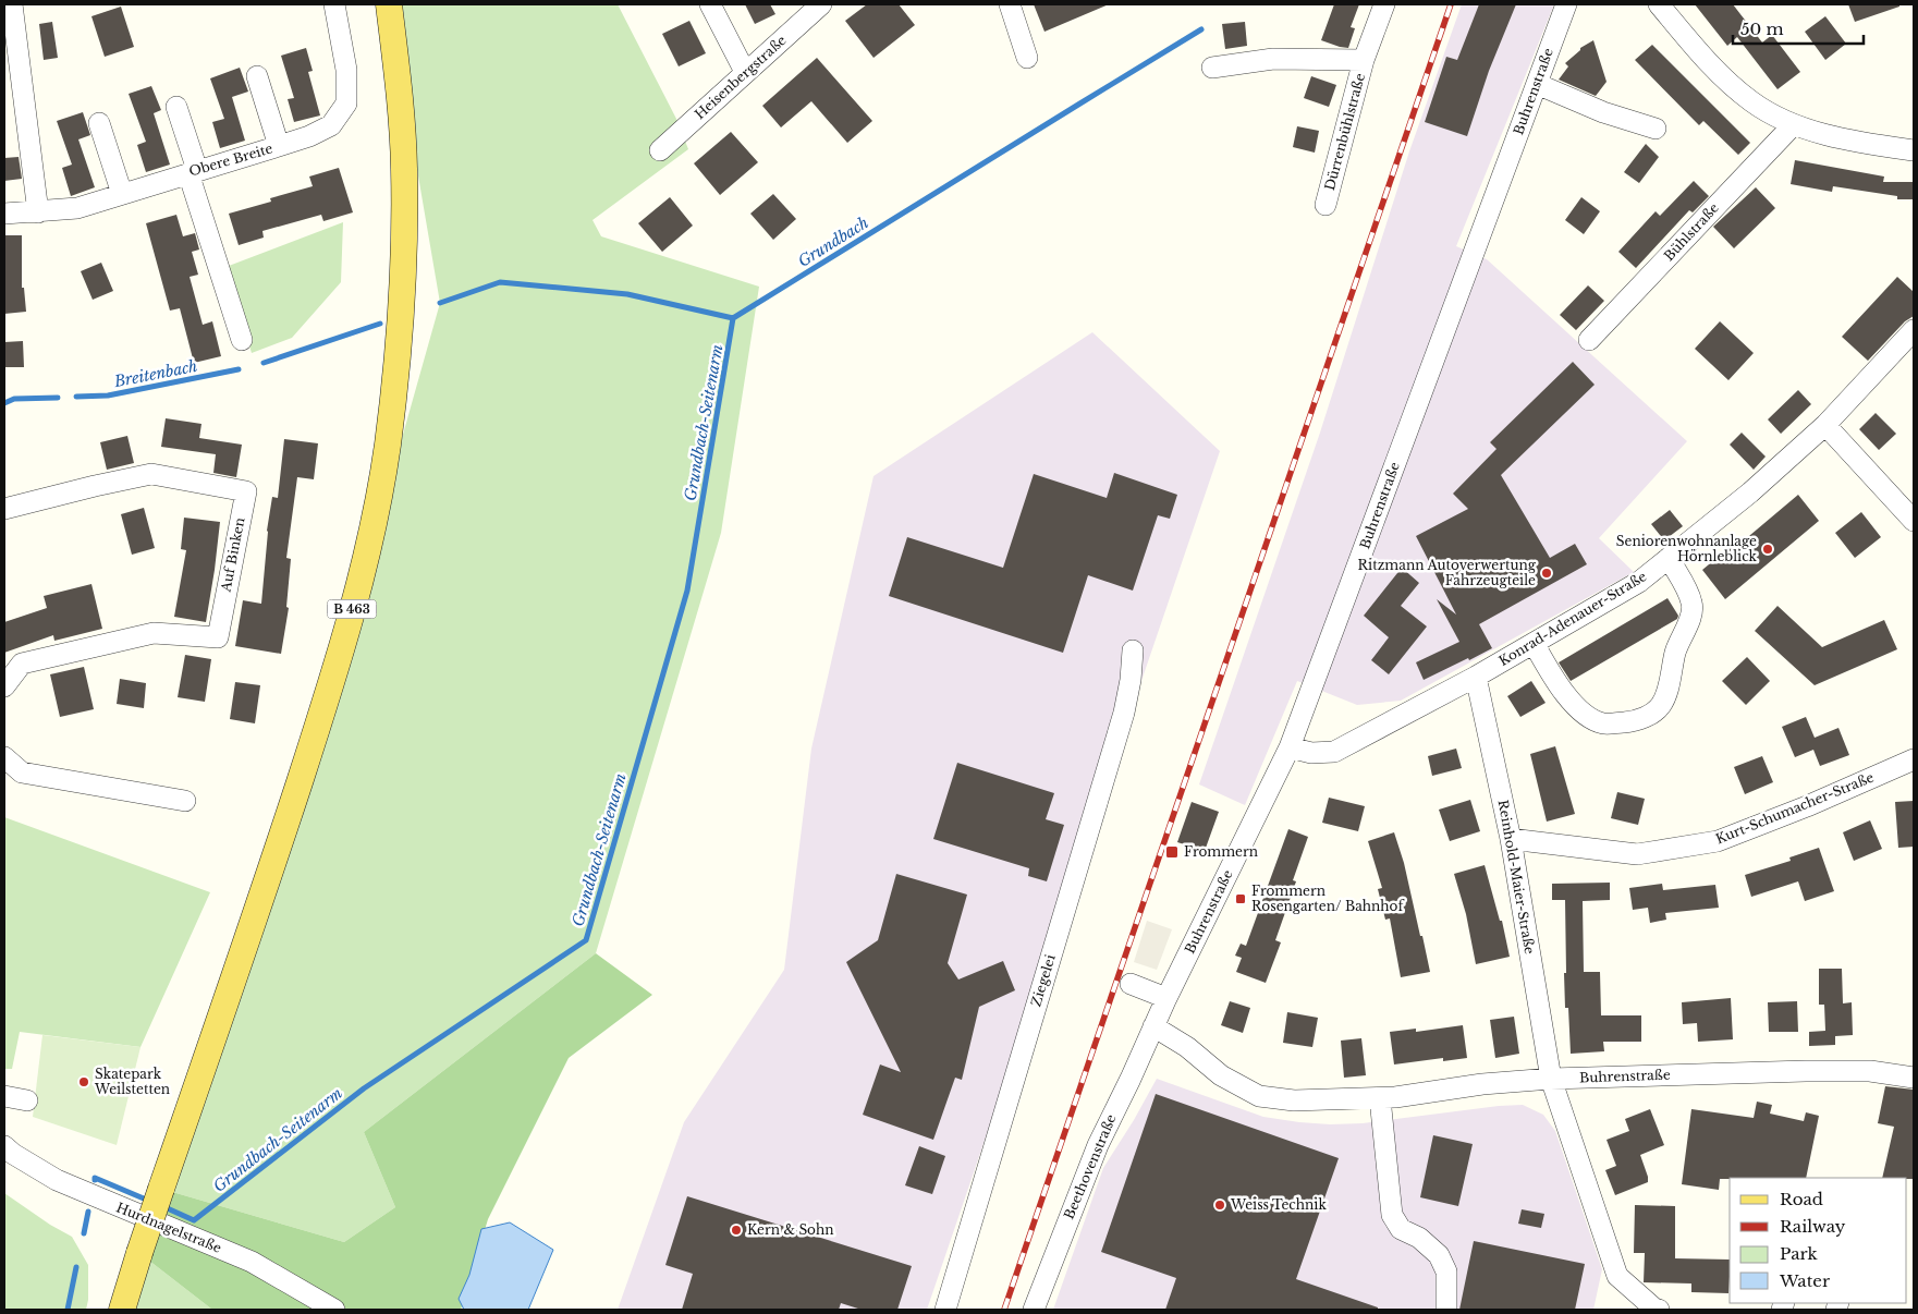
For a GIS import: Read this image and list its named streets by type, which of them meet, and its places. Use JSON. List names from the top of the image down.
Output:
{
  "streets": {
    "main road": ["B 463"],
    "street": [
      "Heisenbergstraße",
      "Buhrenstraße",
      "Dürrenbühlstraße",
      "Obere Breite",
      "Bühlstraße",
      "Auf Binken",
      "Konrad-Adenauer-Straße",
      "Kurt-Schumacher-Straße",
      "Reinhold-Maier-Straße",
      "Ziegelei",
      "Beethovenstraße",
      "Hurdnagelstraße"
    ]
  },
  "crossings": [
    ["Buhrenstraße", "Konrad-Adenauer-Straße"],
    ["Buhrenstraße", "Reinhold-Maier-Straße"],
    ["Buhrenstraße", "Beethovenstraße"],
    ["Konrad-Adenauer-Straße", "Reinhold-Maier-Straße"],
    ["Kurt-Schumacher-Straße", "Reinhold-Maier-Straße"]
  ],
  "water": ["Grundbach", "Breitenbach", "Grundbach-Seitenarm"],
  "places": {
    "other": [
      "Seniorenwohnanlage Hörnleblick",
      "Ritzmann Autoverwertung Fahrzeugteile",
      "Skatepark Weilstetten",
      "Weiss Technik",
      "Kern & Sohn"
    ],
    "transit": ["Frommern", "Frommern Rosengarten/ Bahnhof"]
  },
  "legend": [
    "Road",
    "Railway",
    "Park",
    "Water"
  ],
  "scale_bar": "50 m"
}
